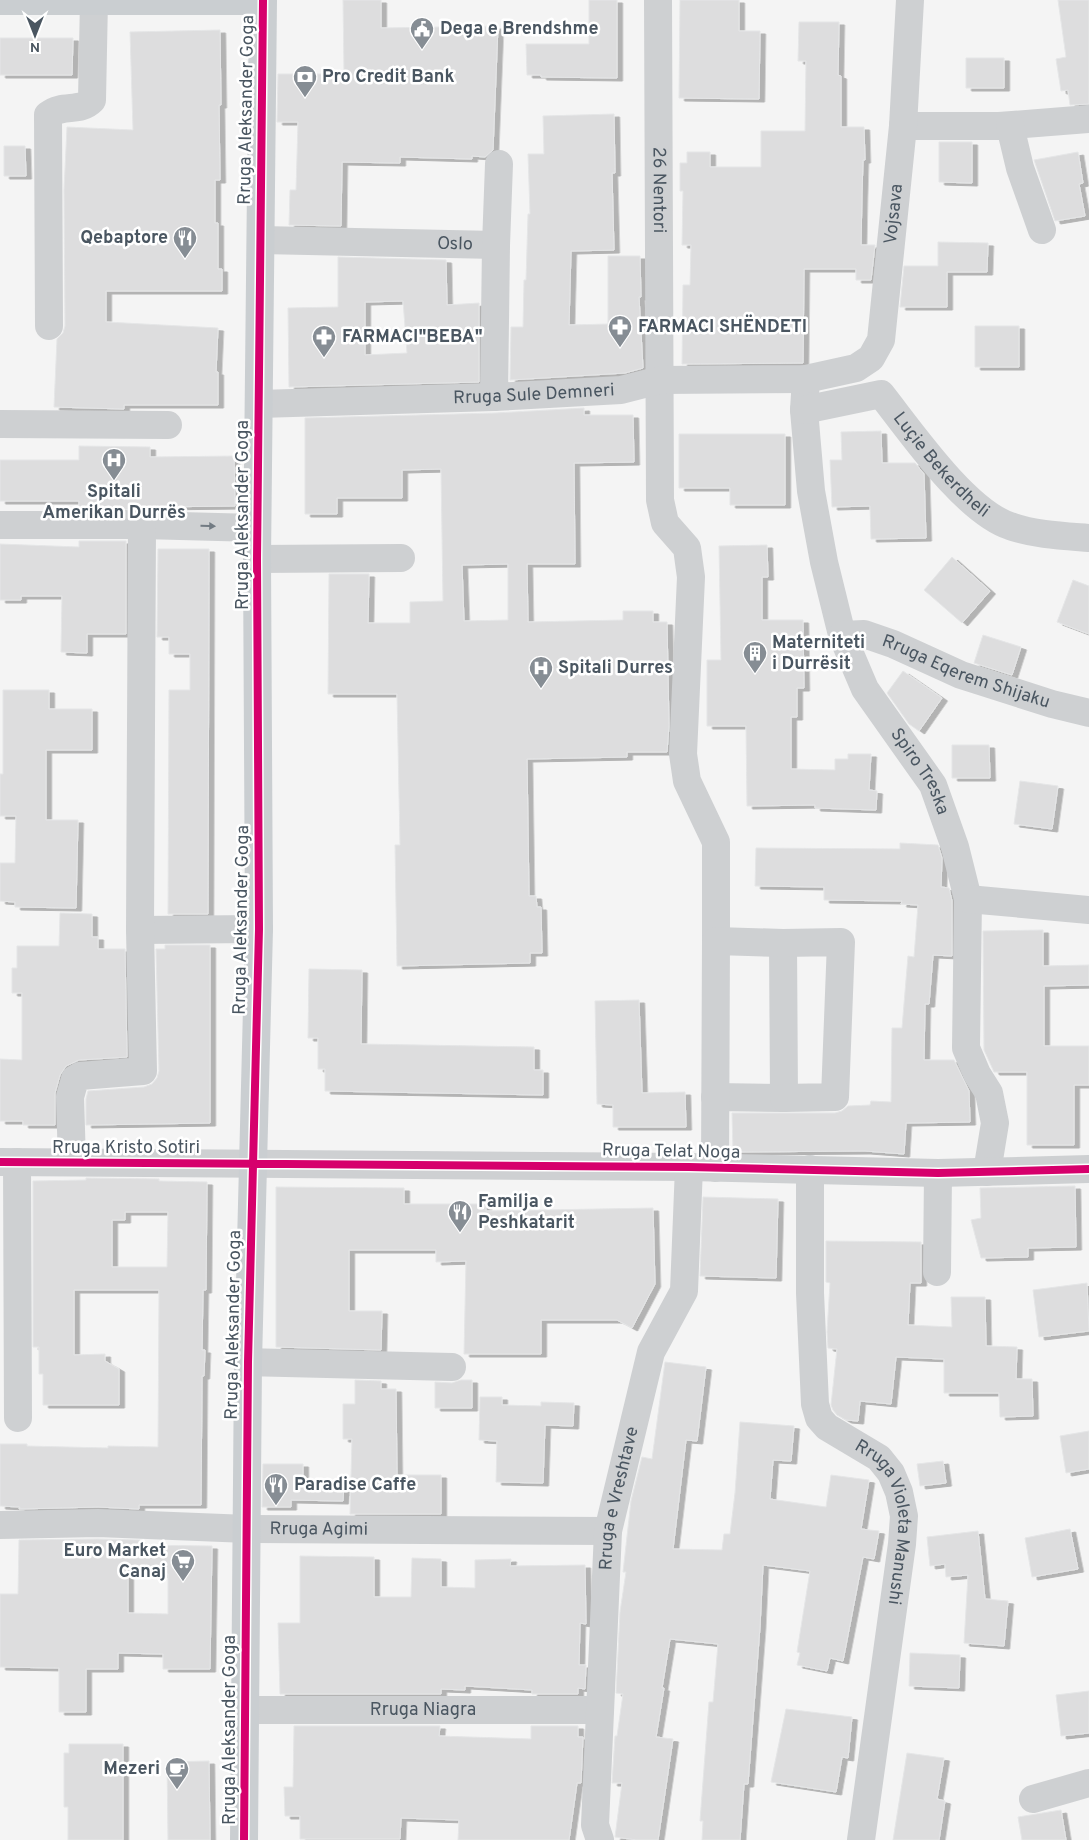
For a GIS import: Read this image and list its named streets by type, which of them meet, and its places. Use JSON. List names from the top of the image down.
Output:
{
  "streets": {
    "main road": ["Rruga Aleksander Goga"],
    "street": [
      "26 Nentori",
      "Vojsava",
      "Oslo",
      "Rruga Sule Demneri",
      "Luçie Bekerdheli",
      "Rruga Eqerem Shijaku",
      "Spiro Treska",
      "Rruga Kristo Sotiri",
      "Rruga Telat Noga",
      "Rruga e Vreshtave",
      "Rruga Violeta Manushi",
      "Rruga Agimi",
      "Rruga Niagra"
    ]
  },
  "crossings": [
    ["Rruga Aleksander Goga", "Oslo"],
    ["Rruga Aleksander Goga", "Rruga Sule Demneri"],
    ["Rruga Aleksander Goga", "Rruga Kristo Sotiri"],
    ["Rruga Aleksander Goga", "Rruga Telat Noga"],
    ["Rruga Aleksander Goga", "Rruga Agimi"],
    ["Rruga Aleksander Goga", "Rruga Niagra"],
    ["26 Nentori", "Rruga Sule Demneri"],
    ["26 Nentori", "Rruga e Vreshtave"],
    ["Vojsava", "Rruga Sule Demneri"],
    ["Vojsava", "Spiro Treska"],
    ["Oslo", "Rruga Sule Demneri"],
    ["Rruga Sule Demneri", "Spiro Treska"],
    ["Luçie Bekerdheli", "Spiro Treska"],
    ["Rruga Eqerem Shijaku", "Spiro Treska"],
    ["Spiro Treska", "Rruga Telat Noga"],
    ["Rruga Kristo Sotiri", "Rruga Telat Noga"],
    ["Rruga Telat Noga", "Rruga e Vreshtave"],
    ["Rruga Telat Noga", "Rruga Violeta Manushi"],
    ["Rruga e Vreshtave", "Rruga Agimi"],
    ["Rruga e Vreshtave", "Rruga Niagra"]
  ],
  "places": {
    "public building": ["Dega e Brendshme"],
    "bank": ["Pro Credit Bank"],
    "restaurant": ["Qebaptore", "Familja e Peshkatarit", "Paradise Caffe"],
    "pharmacy": ["FARMACI SHËNDETI", "FARMACI\"BEBA\""],
    "hospital": ["Spitali Amerikan Durrës", "Spitali Durres"],
    "building": ["Materniteti i Durrësit"],
    "supermarket": ["Euro Market Canaj"],
    "cafe": ["Mezeri"]
  },
  "north": "bottom"
}
